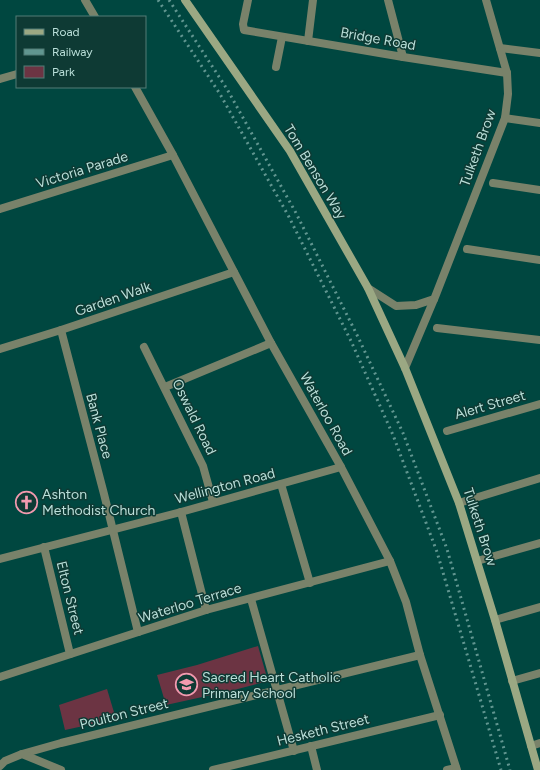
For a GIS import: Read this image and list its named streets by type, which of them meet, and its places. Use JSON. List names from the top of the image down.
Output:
{
  "streets": {
    "main road": ["Tulketh Brow", "Tom Benson Way"],
    "street": [
      "Bridge Road",
      "Victoria Parade",
      "Garden Walk",
      "Alert Street",
      "Waterloo Road",
      "Oswald Road",
      "Bank Place",
      "Wellington Road",
      "Elton Street",
      "Waterloo Terrace",
      "Poulton Street",
      "Hesketh Street"
    ]
  },
  "crossings": [
    ["Bridge Road", "Tulketh Brow"],
    ["Tulketh Brow", "Tom Benson Way"],
    ["Victoria Parade", "Waterloo Road"],
    ["Garden Walk", "Waterloo Road"],
    ["Garden Walk", "Bank Place"],
    ["Waterloo Road", "Wellington Road"],
    ["Waterloo Road", "Waterloo Terrace"],
    ["Waterloo Road", "Poulton Street"],
    ["Waterloo Road", "Hesketh Street"],
    ["Oswald Road", "Wellington Road"],
    ["Bank Place", "Wellington Road"],
    ["Bank Place", "Waterloo Terrace"],
    ["Wellington Road", "Elton Street"],
    ["Elton Street", "Waterloo Terrace"]
  ],
  "places": {
    "church": ["Ashton Methodist Church"],
    "school or university": ["Sacred Heart Catholic Primary School"]
  },
  "legend": ["Road", "Railway", "Park"]
}
